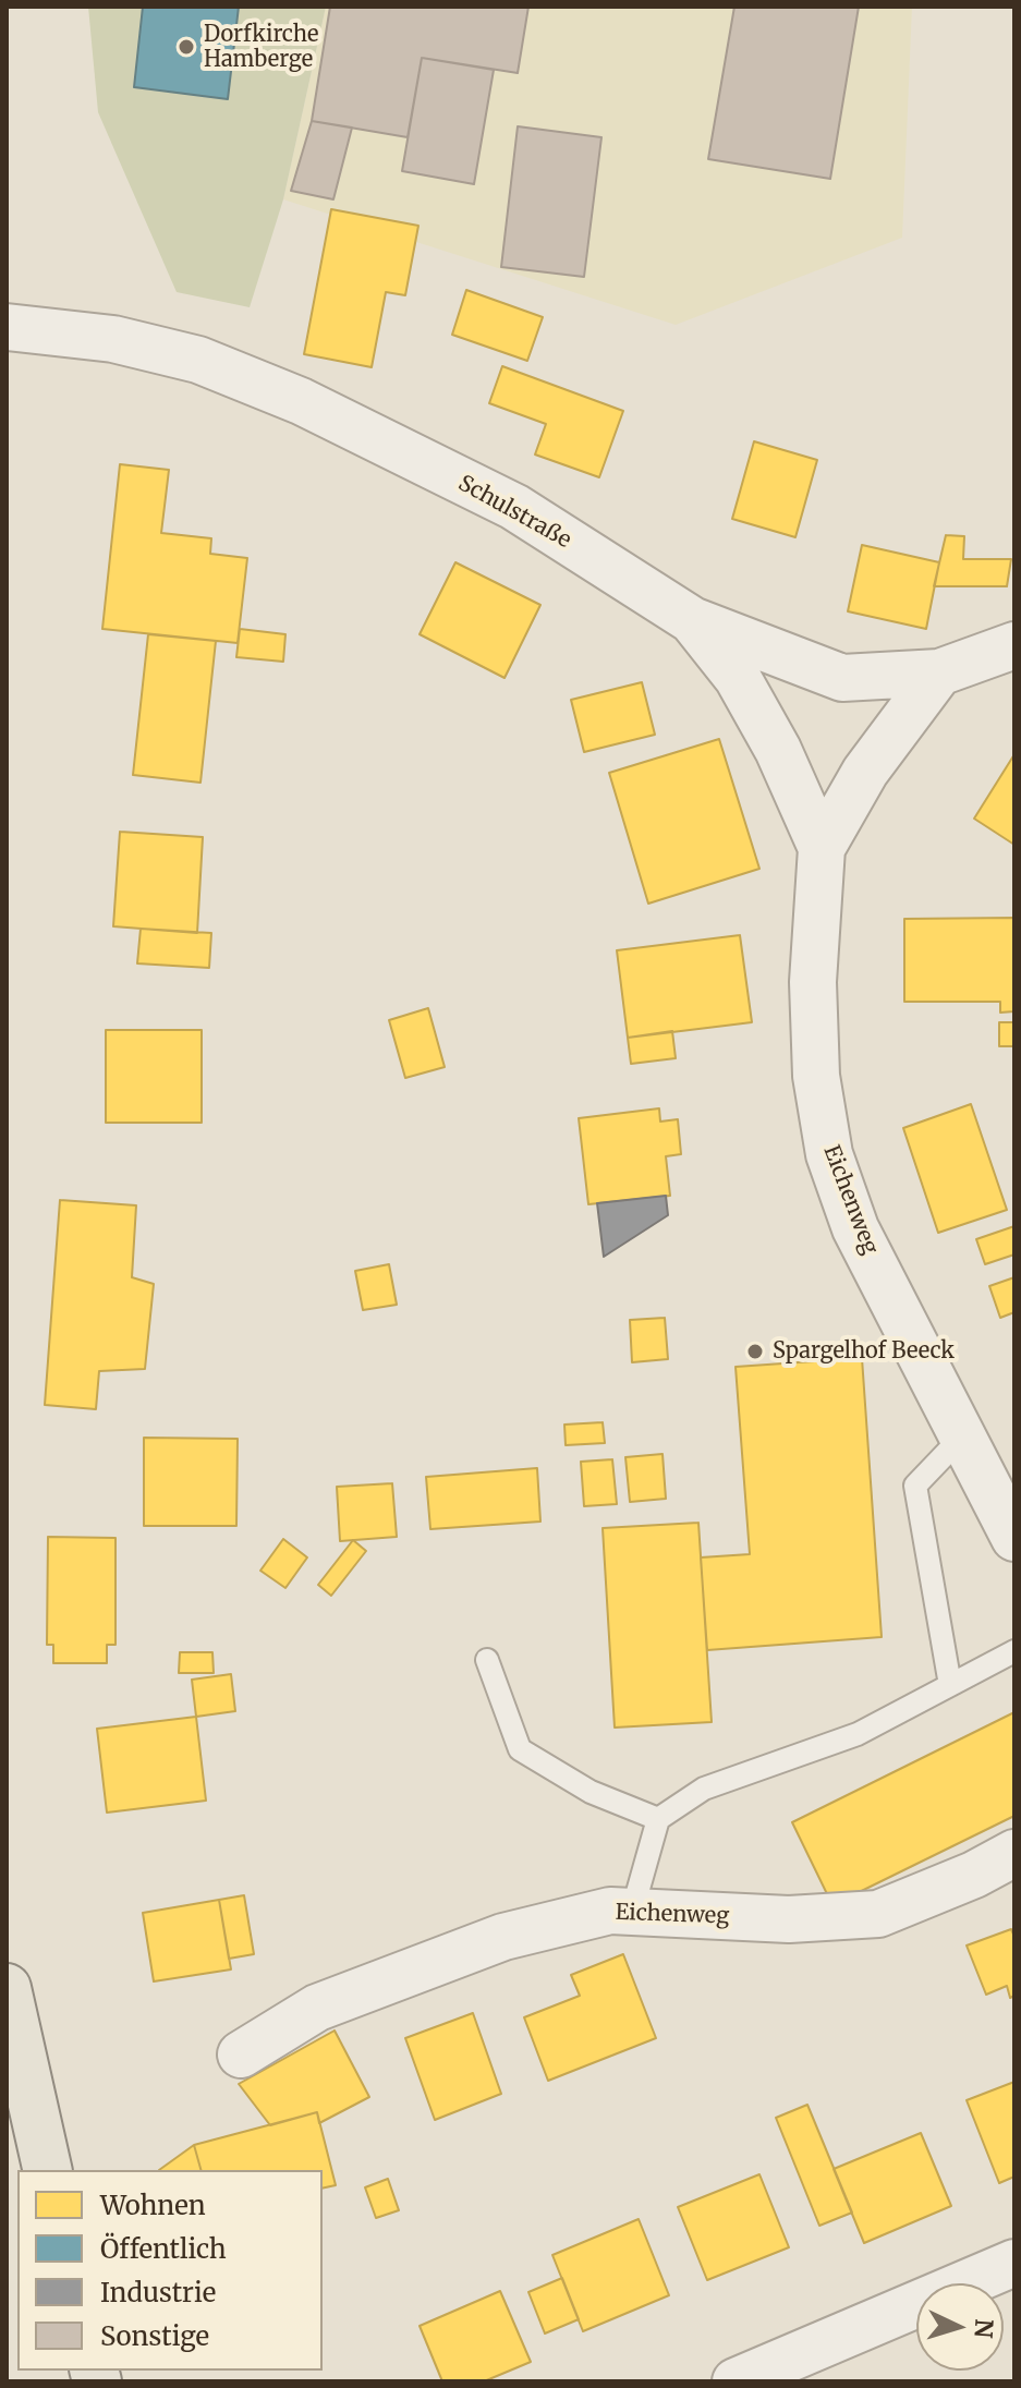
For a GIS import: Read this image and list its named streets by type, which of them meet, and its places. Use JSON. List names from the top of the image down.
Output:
{
  "streets": {
    "street": ["Schulstraße", "Eichenweg"]
  },
  "crossings": [
    ["Schulstraße", "Eichenweg"]
  ],
  "places": ["Dorfkirche Hamberge", "Spargelhof Beeck"],
  "legend": [
    "Wohnen",
    "Öffentlich",
    "Industrie",
    "Sonstige"
  ],
  "north": "right"
}
